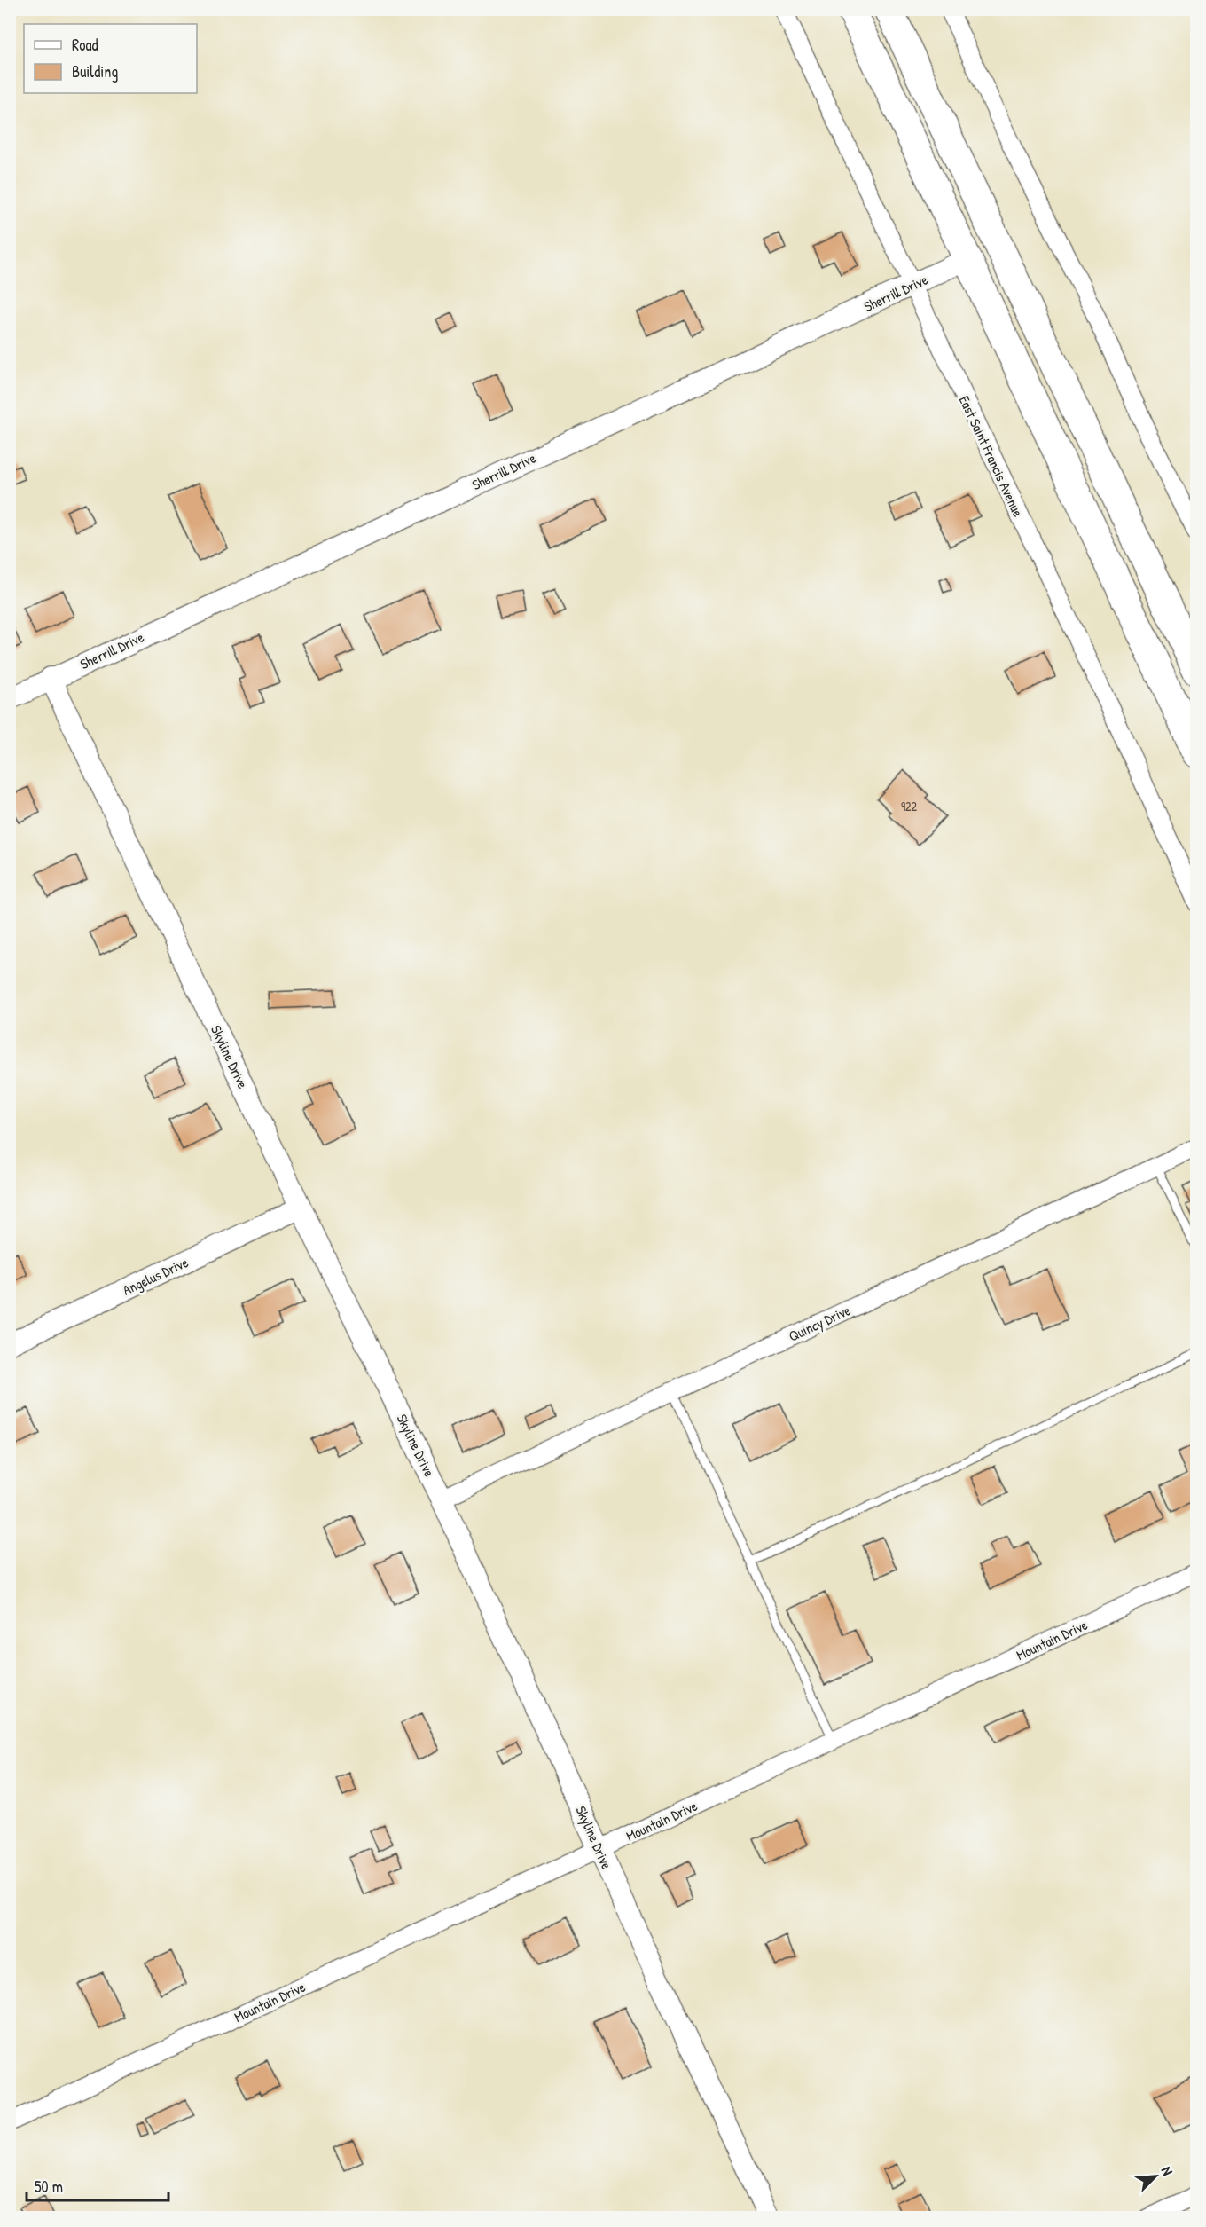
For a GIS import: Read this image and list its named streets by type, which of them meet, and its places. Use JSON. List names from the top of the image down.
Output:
{
  "streets": {
    "street": [
      "Sherrill Drive",
      "East Saint Francis Avenue",
      "Skyline Drive",
      "Angelus Drive",
      "Quincy Drive",
      "Mountain Drive"
    ]
  },
  "crossings": [
    ["Sherrill Drive", "East Saint Francis Avenue"],
    ["Sherrill Drive", "Skyline Drive"],
    ["Skyline Drive", "Angelus Drive"],
    ["Skyline Drive", "Quincy Drive"],
    ["Skyline Drive", "Mountain Drive"]
  ],
  "house_numbers": ["922"],
  "legend": ["Road", "Building"],
  "scale_bar": "50 m",
  "north": "top right"
}
